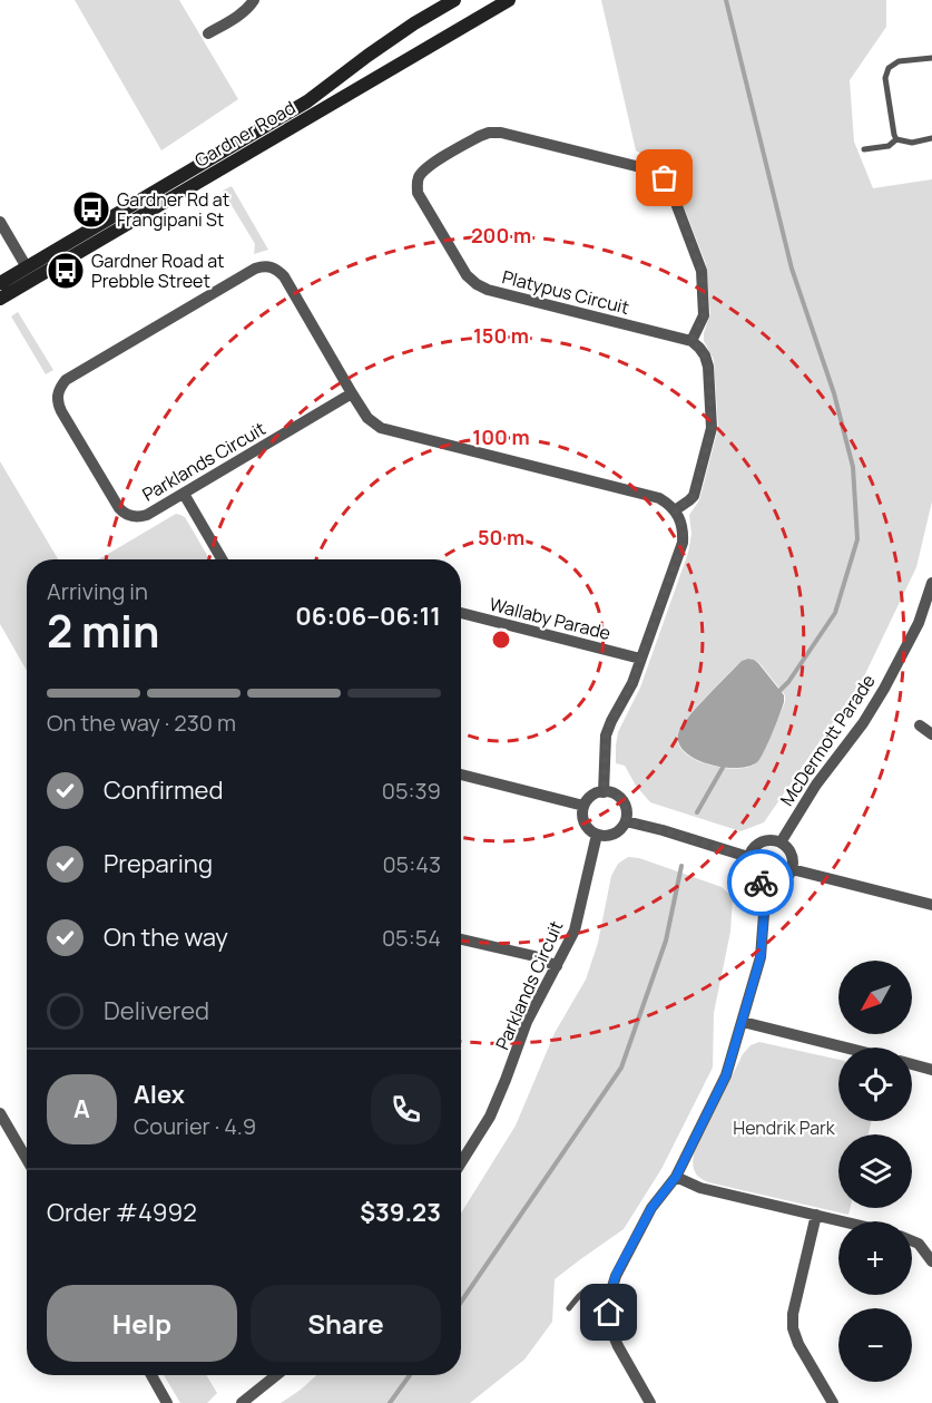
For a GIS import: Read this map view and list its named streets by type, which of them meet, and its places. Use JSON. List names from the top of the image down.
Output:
{
  "streets": {
    "street": [
      "Gardner Road",
      "Platypus Circuit",
      "Parklands Circuit",
      "Wallaby Parade",
      "McDermott Parade"
    ]
  },
  "parks": ["Hendrik Park"],
  "places": {
    "bus stop": ["Gardner Rd at Frangipani St", "Gardner Road at Prebble Street"]
  },
  "north": "bottom left",
  "page": {
    "heading": ["2 min", "Arriving in", "06:06–06:11"],
    "panel": [
      "Alex",
      "Courier · 4.9",
      "Order #4992",
      "$39.23"
    ],
    "bar": "On the way · 230 m",
    "list": [
      ["Confirmed", "05:39"],
      ["Preparing", "05:43"],
      ["On the way", "05:54"],
      "Delivered"
    ],
    "map_buttons": ["+", "−"],
    "round": "A",
    "buttons": ["Help", "Share"]
  },
  "rings": [
    "200 m",
    "150 m",
    "100 m",
    "50 m"
  ]
}
